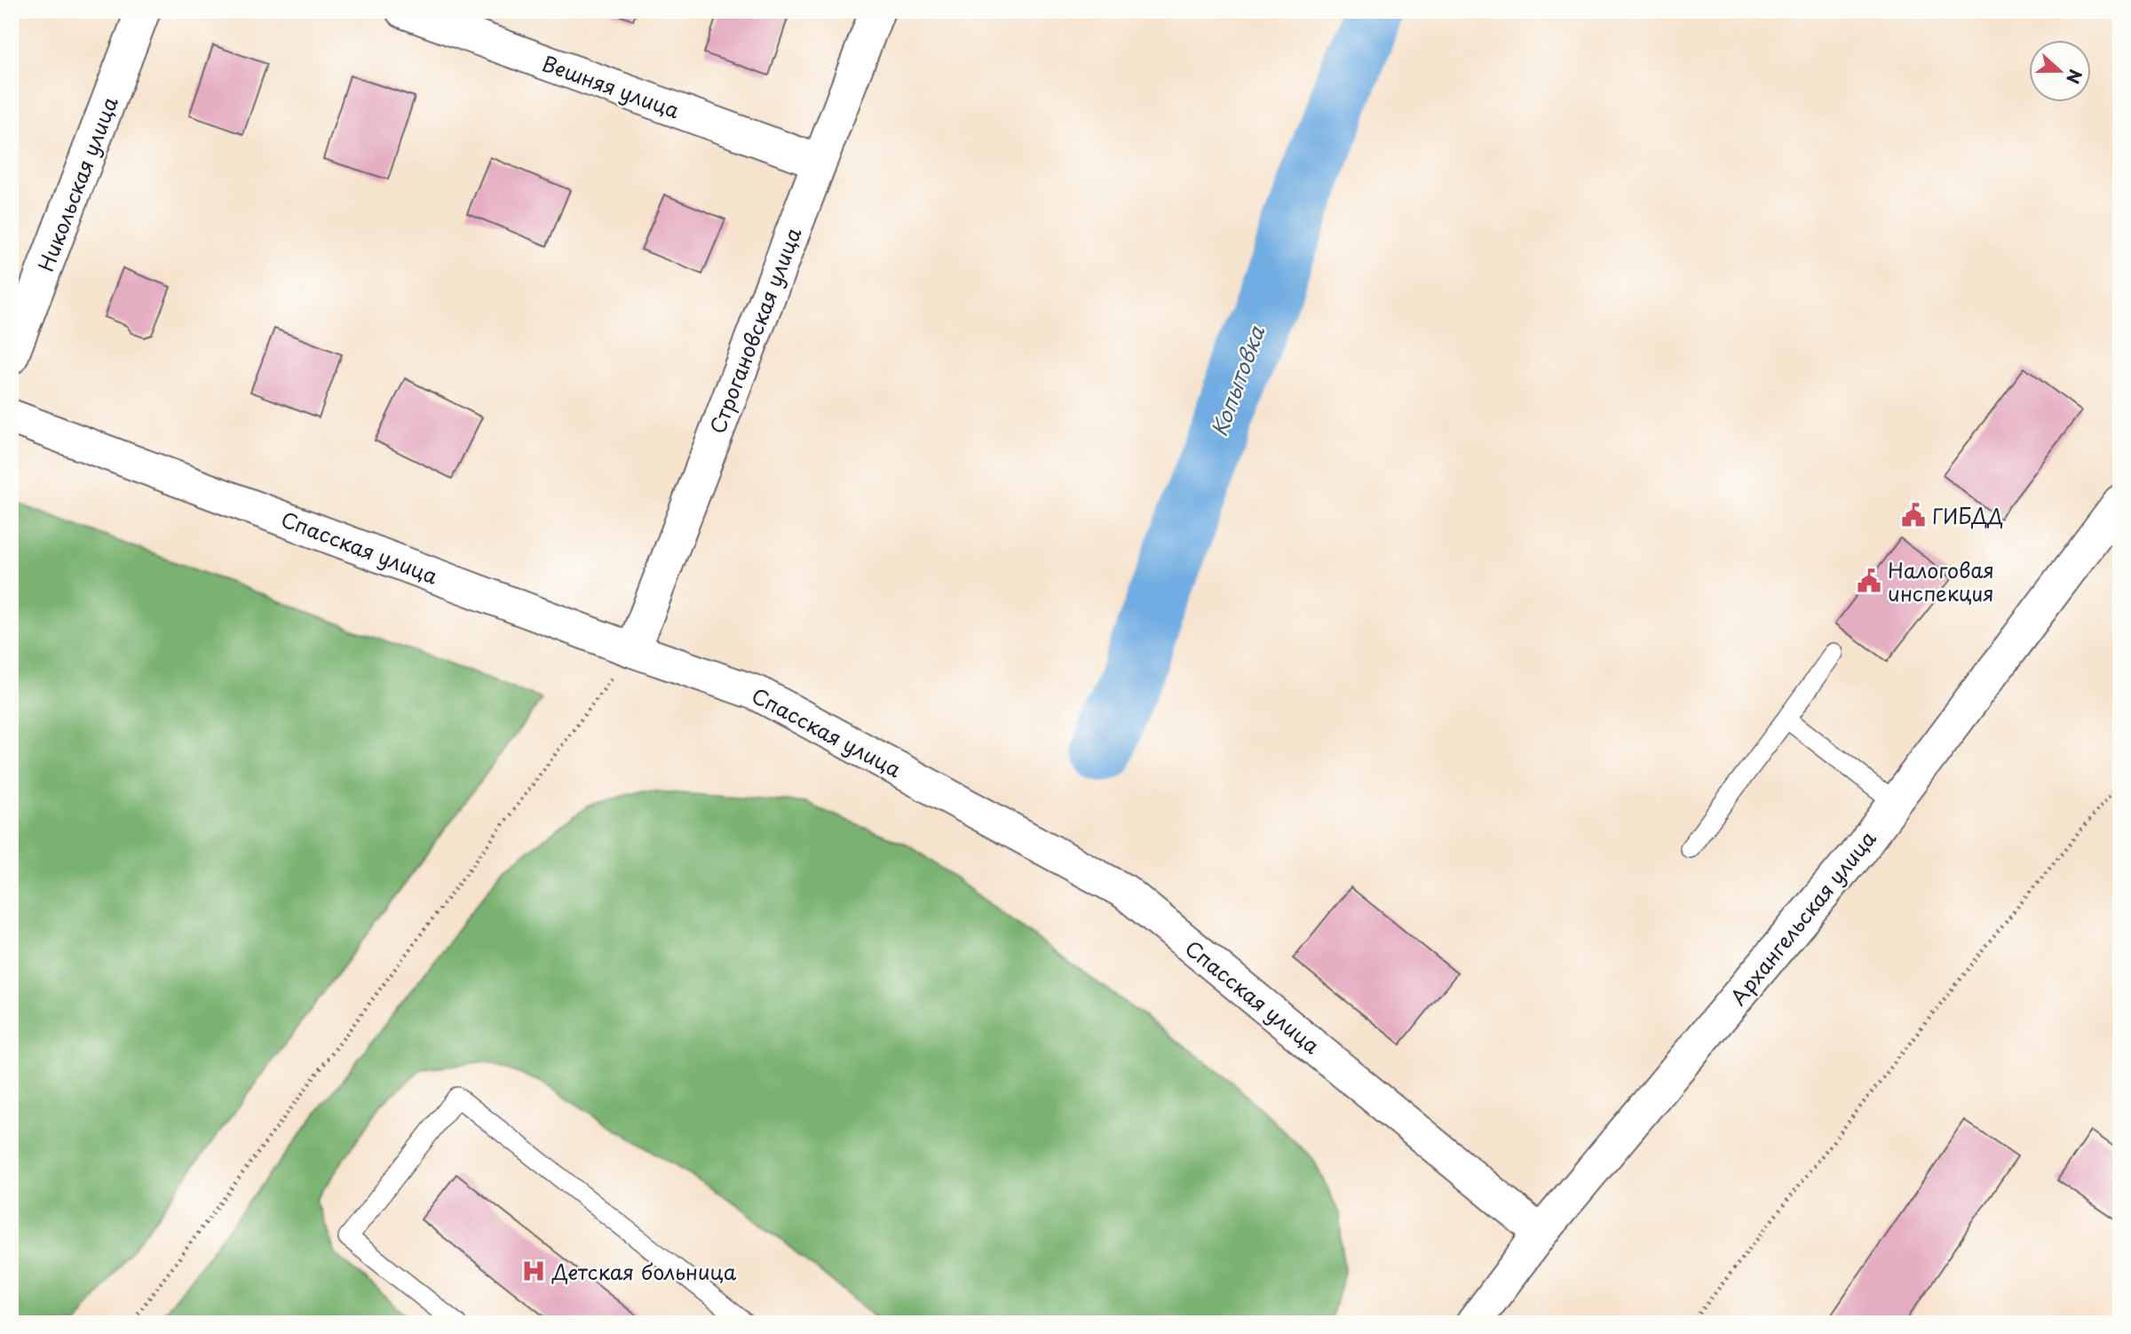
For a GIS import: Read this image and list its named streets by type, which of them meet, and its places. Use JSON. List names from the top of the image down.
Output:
{
  "streets": {
    "street": [
      "Вешняя улица",
      "Никольская улица",
      "Строгановская улица",
      "Спасская улица",
      "Архангельская улица"
    ]
  },
  "crossings": [
    ["Вешняя улица", "Строгановская улица"],
    ["Строгановская улица", "Спасская улица"],
    ["Спасская улица", "Архангельская улица"]
  ],
  "water": ["Копытовка"],
  "places": {
    "public building": ["ГИБДД", "Налоговая инспекция"],
    "hospital": ["Детская больница"]
  },
  "north": "right"
}
